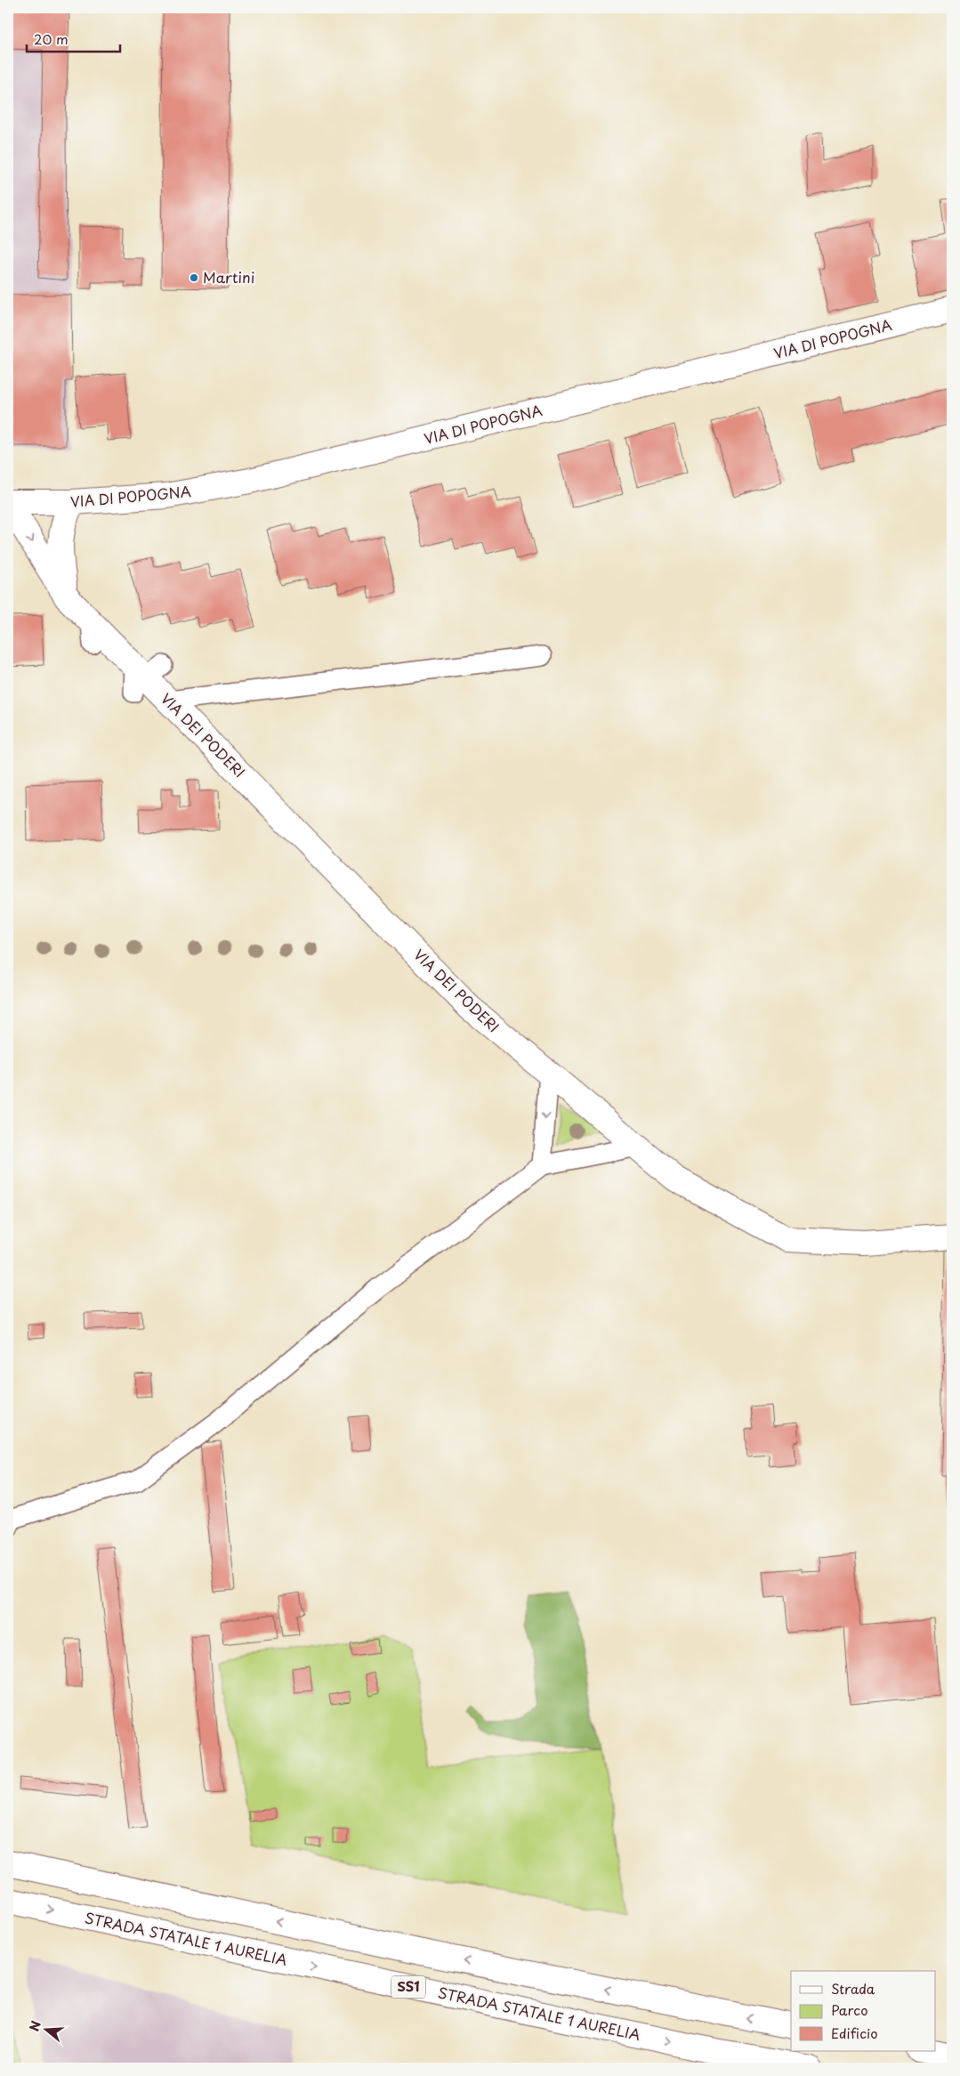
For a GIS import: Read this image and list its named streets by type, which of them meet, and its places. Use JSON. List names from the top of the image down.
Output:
{
  "streets": {
    "main road": [
      "VIA DI POPOGNA",
      "VIA DEI PODERI",
      "STRADA STATALE 1 AURELIA",
      "SS1"
    ]
  },
  "crossings": [
    ["VIA DI POPOGNA", "VIA DEI PODERI"]
  ],
  "places": ["Martini"],
  "legend": ["Strada", "Parco", "Edificio"],
  "scale_bar": "20 m",
  "north": "left"
}
